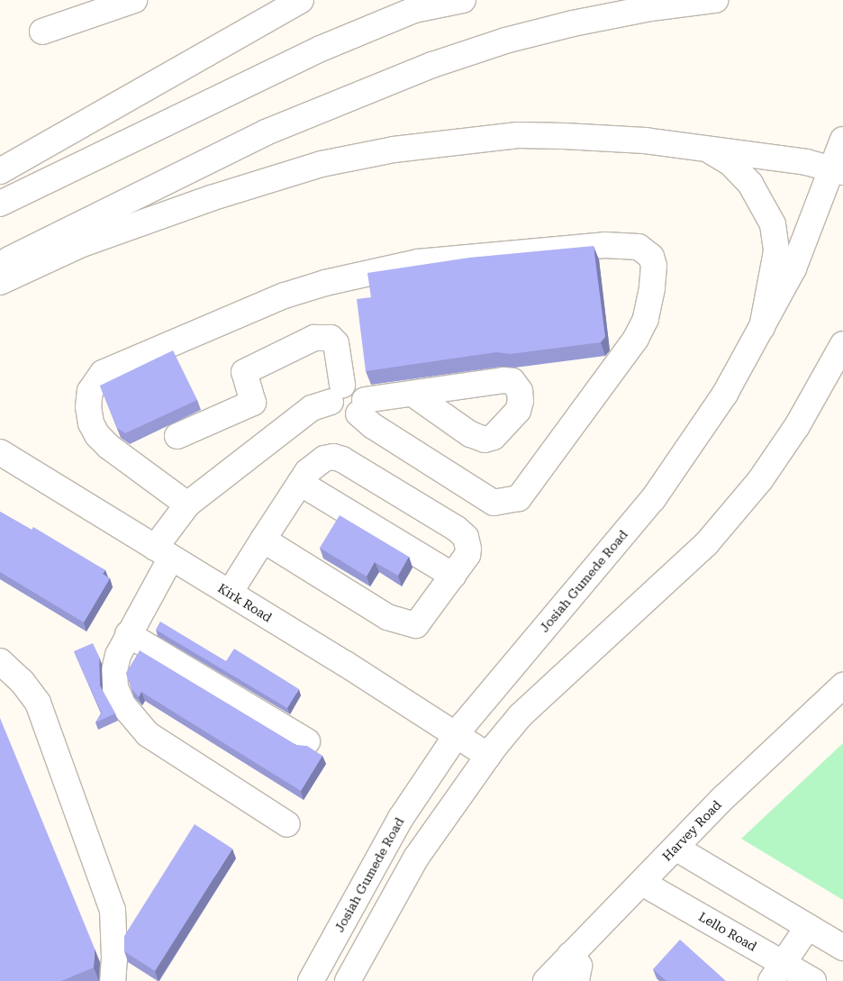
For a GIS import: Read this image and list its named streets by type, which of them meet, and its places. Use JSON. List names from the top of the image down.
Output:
{
  "streets": {
    "main road": [
      "Josiah Gumede Road",
      "Kirk Road",
      "Harvey Road",
      "Lello Road"
    ]
  },
  "crossings": [
    ["Josiah Gumede Road", "Kirk Road"],
    ["Harvey Road", "Lello Road"]
  ]
}
